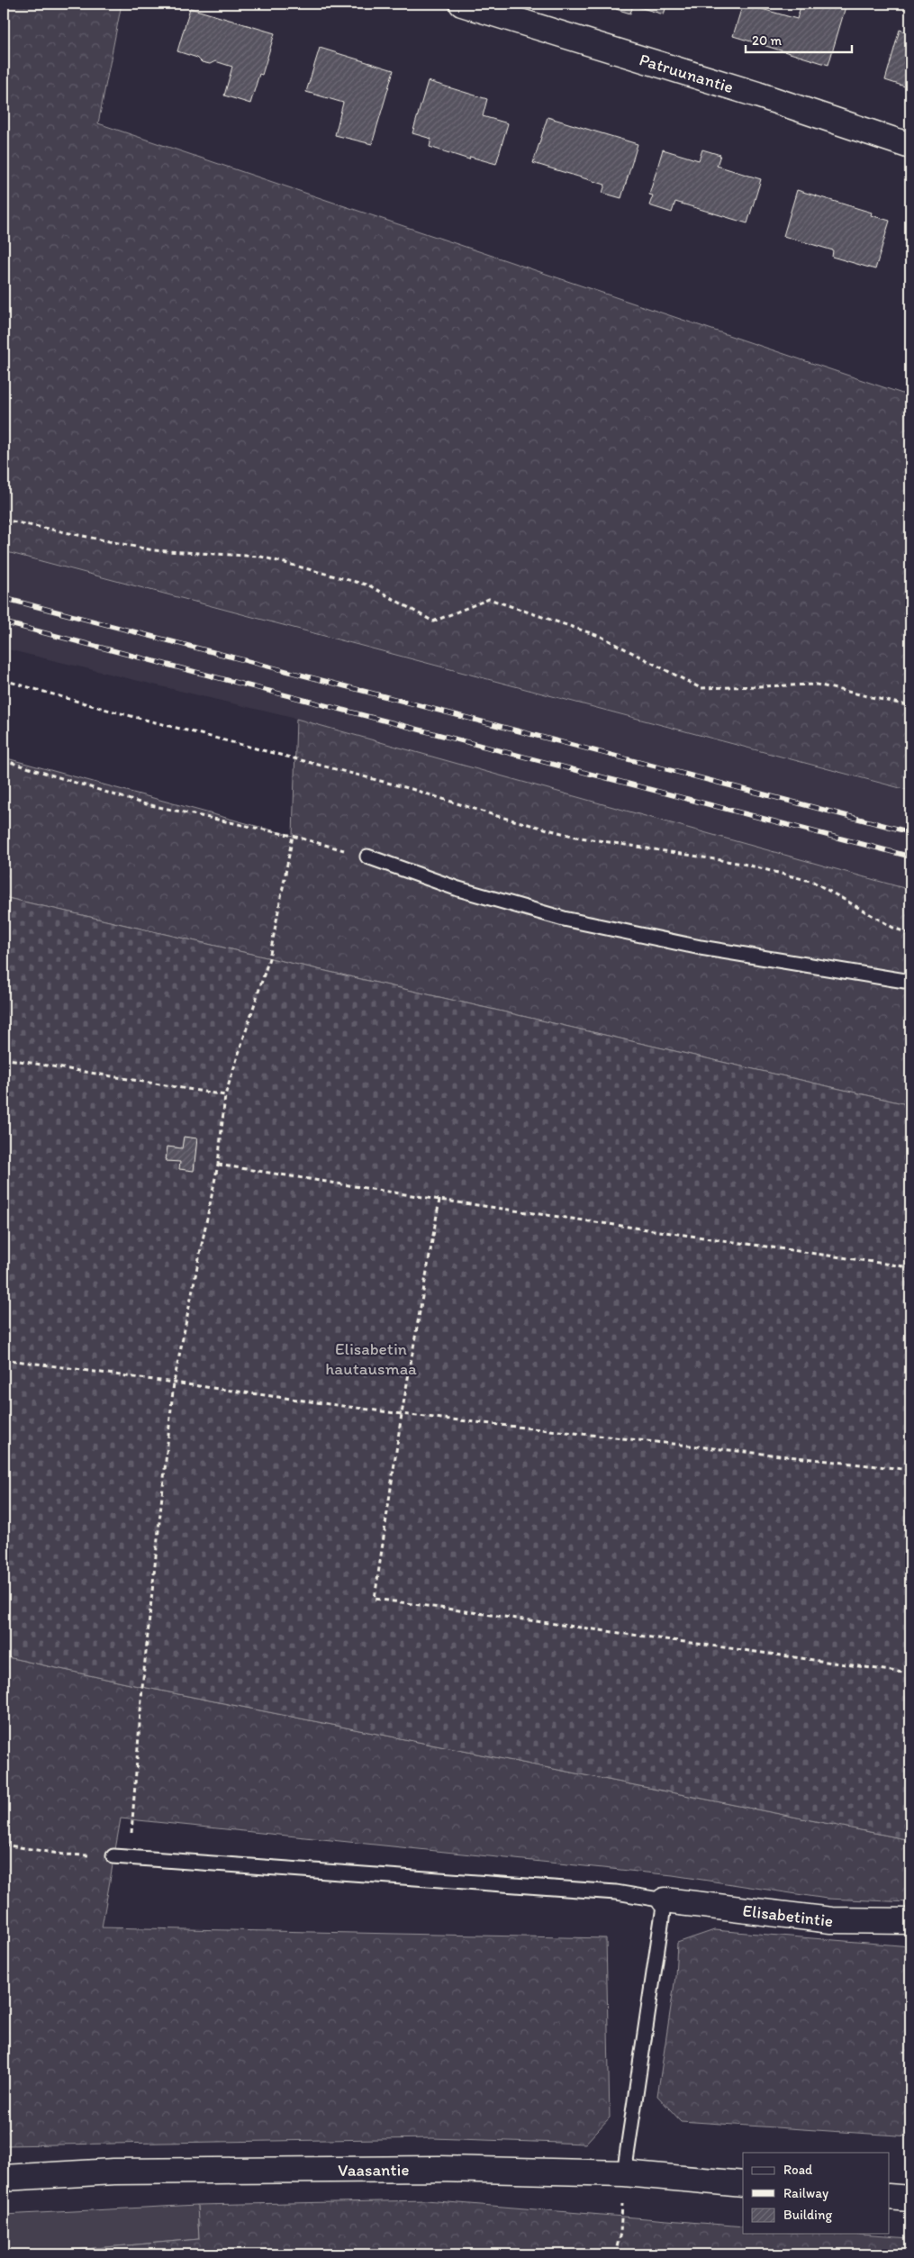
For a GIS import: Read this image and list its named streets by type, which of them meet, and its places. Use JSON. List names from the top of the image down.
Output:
{
  "streets": {
    "main road": ["Patruunantie", "Elisabetintie", "Vaasantie"]
  },
  "parks": ["Elisabetin hautausmaa"],
  "legend": ["Road", "Railway", "Building"],
  "scale_bar": "20 m"
}
